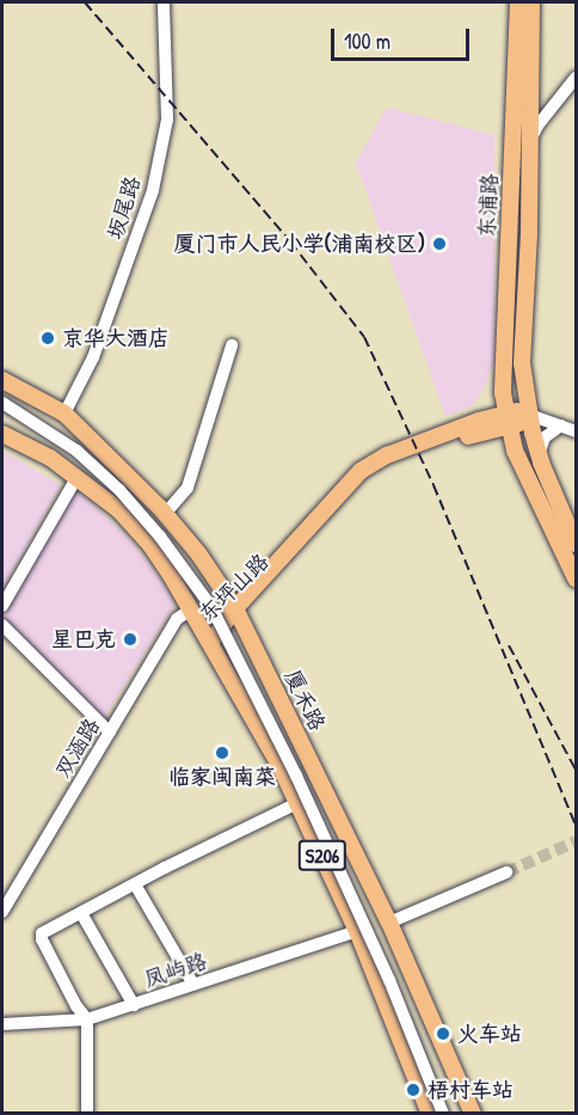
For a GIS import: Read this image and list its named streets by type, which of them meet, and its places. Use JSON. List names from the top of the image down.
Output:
{
  "streets": {
    "main road": [
      "东浦路",
      "东坪山路",
      "厦禾路",
      "S206"
    ],
    "street": ["坂尾路", "双涵路", "凤屿路"]
  },
  "crossings": [
    ["东浦路", "东坪山路"],
    ["坂尾路", "厦禾路"],
    ["东坪山路", "厦禾路"],
    ["东坪山路", "S206"],
    ["双涵路", "S206"],
    ["S206", "凤屿路"]
  ],
  "places": [
    "厦门市人民小学(浦南校区)",
    "京华大酒店",
    "星巴克",
    "临家闽南菜",
    "火车站",
    "梧村车站"
  ],
  "scale_bar": "100 m"
}
